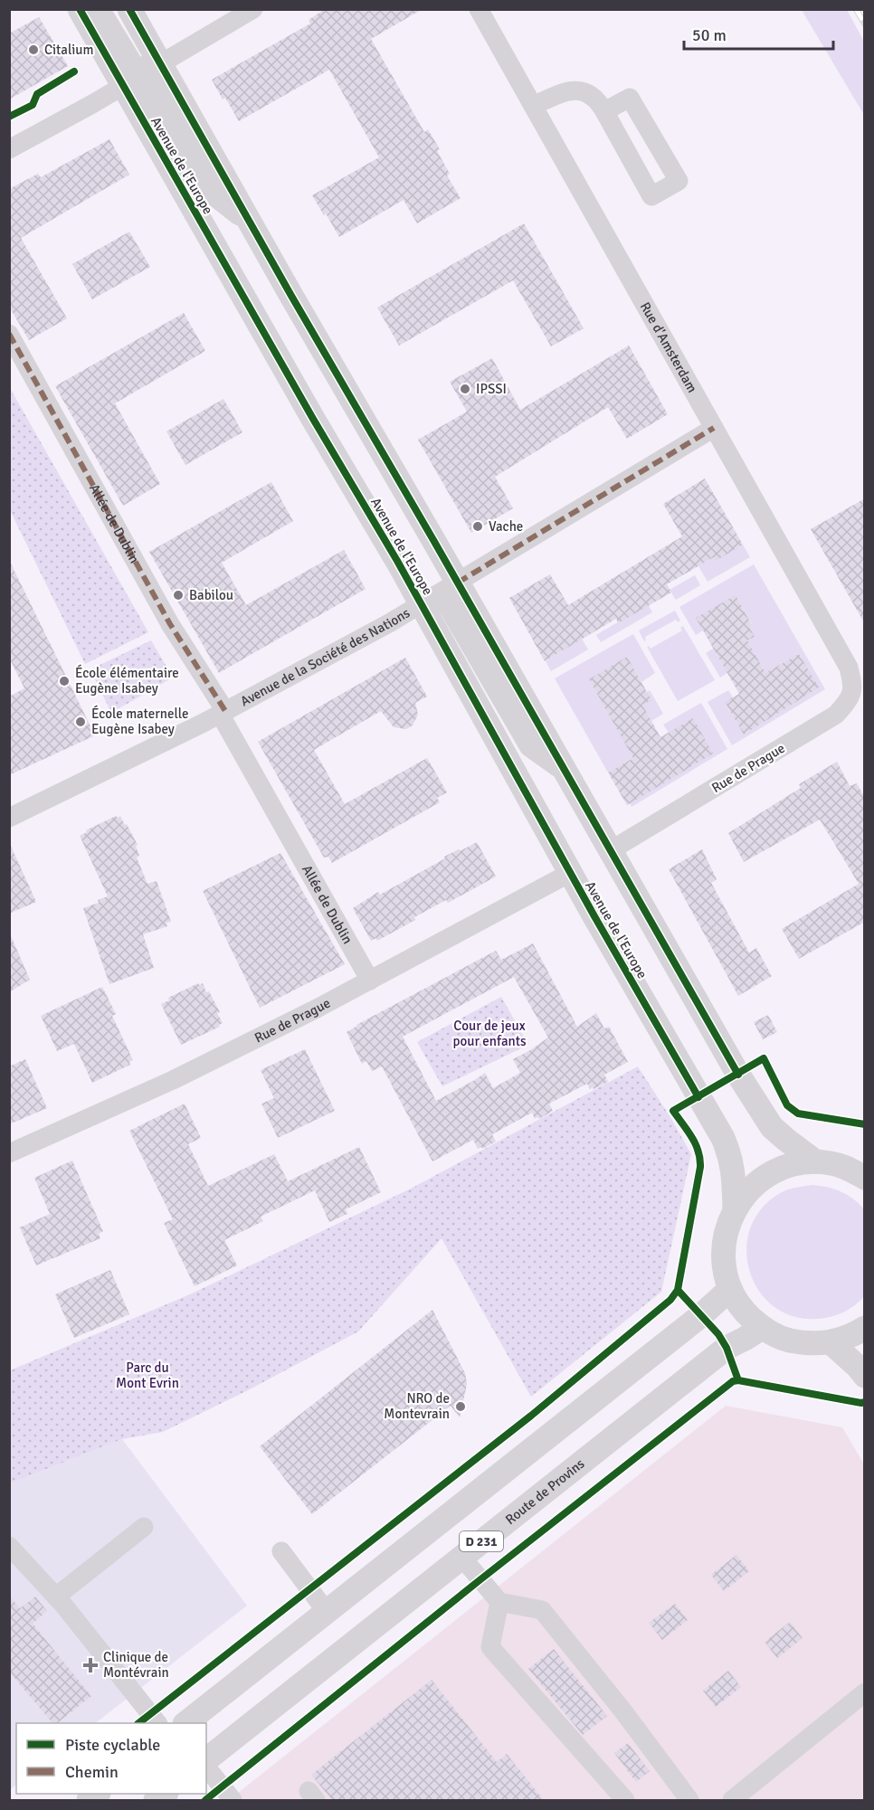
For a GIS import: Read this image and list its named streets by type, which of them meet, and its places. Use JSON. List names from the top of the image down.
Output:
{
  "streets": {
    "main road": ["Avenue de l'Europe", "Route de Provins", "D 231"],
    "street": [
      "Rue d'Amsterdam",
      "Allée de Dublin",
      "Avenue de la Société des Nations",
      "Rue de Prague"
    ]
  },
  "crossings": [
    ["Avenue de l'Europe", "Avenue de la Société des Nations"],
    ["Avenue de l'Europe", "Rue de Prague"],
    ["Rue d'Amsterdam", "Avenue de la Société des Nations"],
    ["Rue d'Amsterdam", "Rue de Prague"],
    ["Allée de Dublin", "Avenue de la Société des Nations"],
    ["Allée de Dublin", "Rue de Prague"]
  ],
  "parks": ["Cour de jeux pour enfants", "Parc du Mont Evrin"],
  "places": {
    "other": [
      "Citalium",
      "IPSSI",
      "Vache",
      "Babilou",
      "École élémentaire Eugène Isabey",
      "École maternelle Eugène Isabey",
      "NRO de Montevrain"
    ],
    "health": ["Clinique de Montévrain"]
  },
  "legend": ["Piste cyclable", "Chemin"],
  "scale_bar": "50 m"
}
